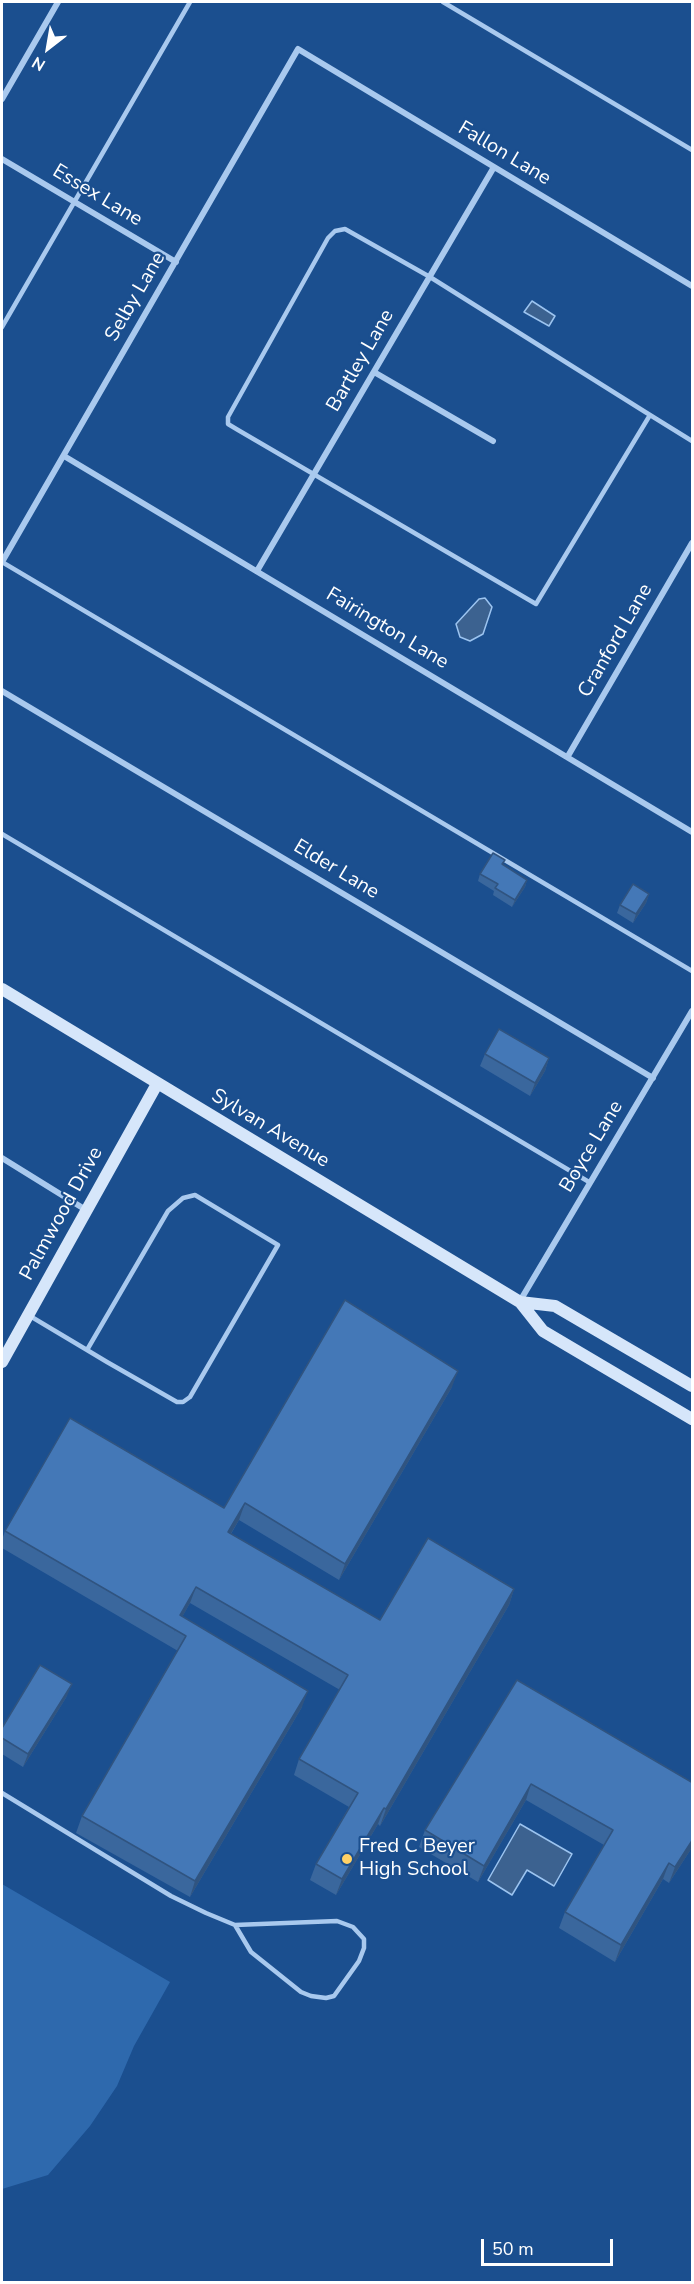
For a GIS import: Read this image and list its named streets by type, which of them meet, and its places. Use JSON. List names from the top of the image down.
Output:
{
  "streets": {
    "main road": ["Sylvan Avenue", "Palmwood Drive"],
    "street": [
      "Fallon Lane",
      "Essex Lane",
      "Selby Lane",
      "Bartley Lane",
      "Fairington Lane",
      "Cranford Lane",
      "Elder Lane",
      "Boyce Lane"
    ]
  },
  "crossings": [
    ["Fallon Lane", "Selby Lane"],
    ["Fallon Lane", "Bartley Lane"],
    ["Essex Lane", "Selby Lane"],
    ["Selby Lane", "Fairington Lane"],
    ["Bartley Lane", "Fairington Lane"],
    ["Fairington Lane", "Cranford Lane"],
    ["Elder Lane", "Boyce Lane"],
    ["Sylvan Avenue", "Boyce Lane"],
    ["Sylvan Avenue", "Palmwood Drive"]
  ],
  "places": ["Fred C Beyer High School"],
  "scale_bar": "50 m",
  "north": "bottom left"
}
